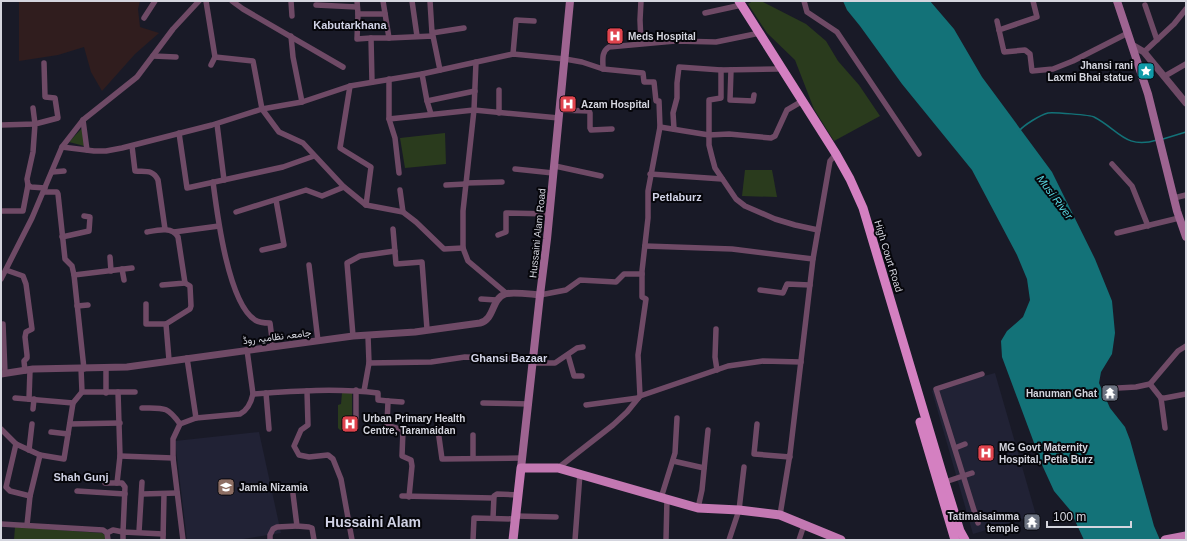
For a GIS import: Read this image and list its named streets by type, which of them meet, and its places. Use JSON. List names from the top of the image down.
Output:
{
  "streets": {
    "highway": ["High Court Road"],
    "main road": ["Hussaini Alam Road"],
    "street": ["جامعہ نظامیہ روڈ"]
  },
  "districts": [
    "Kabutarkhana",
    "Petlaburz",
    "Ghansi Bazaar",
    "Shah Gunj",
    "Hussaini Alam"
  ],
  "water": ["Musi River"],
  "places": {
    "hospital": [
      "Meds Hospital",
      "Azam Hospital",
      "Urban Primary Health Centre, Taramaidan",
      "MG Govt Maternity Hospital, Petla Burz"
    ],
    "place": ["Jhansi rani Laxmi Bhai statue"],
    "temple": ["Hanuman Ghat", "Tatimaisaimma temple"],
    "school or university": ["Jamia Nizamia"]
  },
  "scale_bar": "100 m"
}
